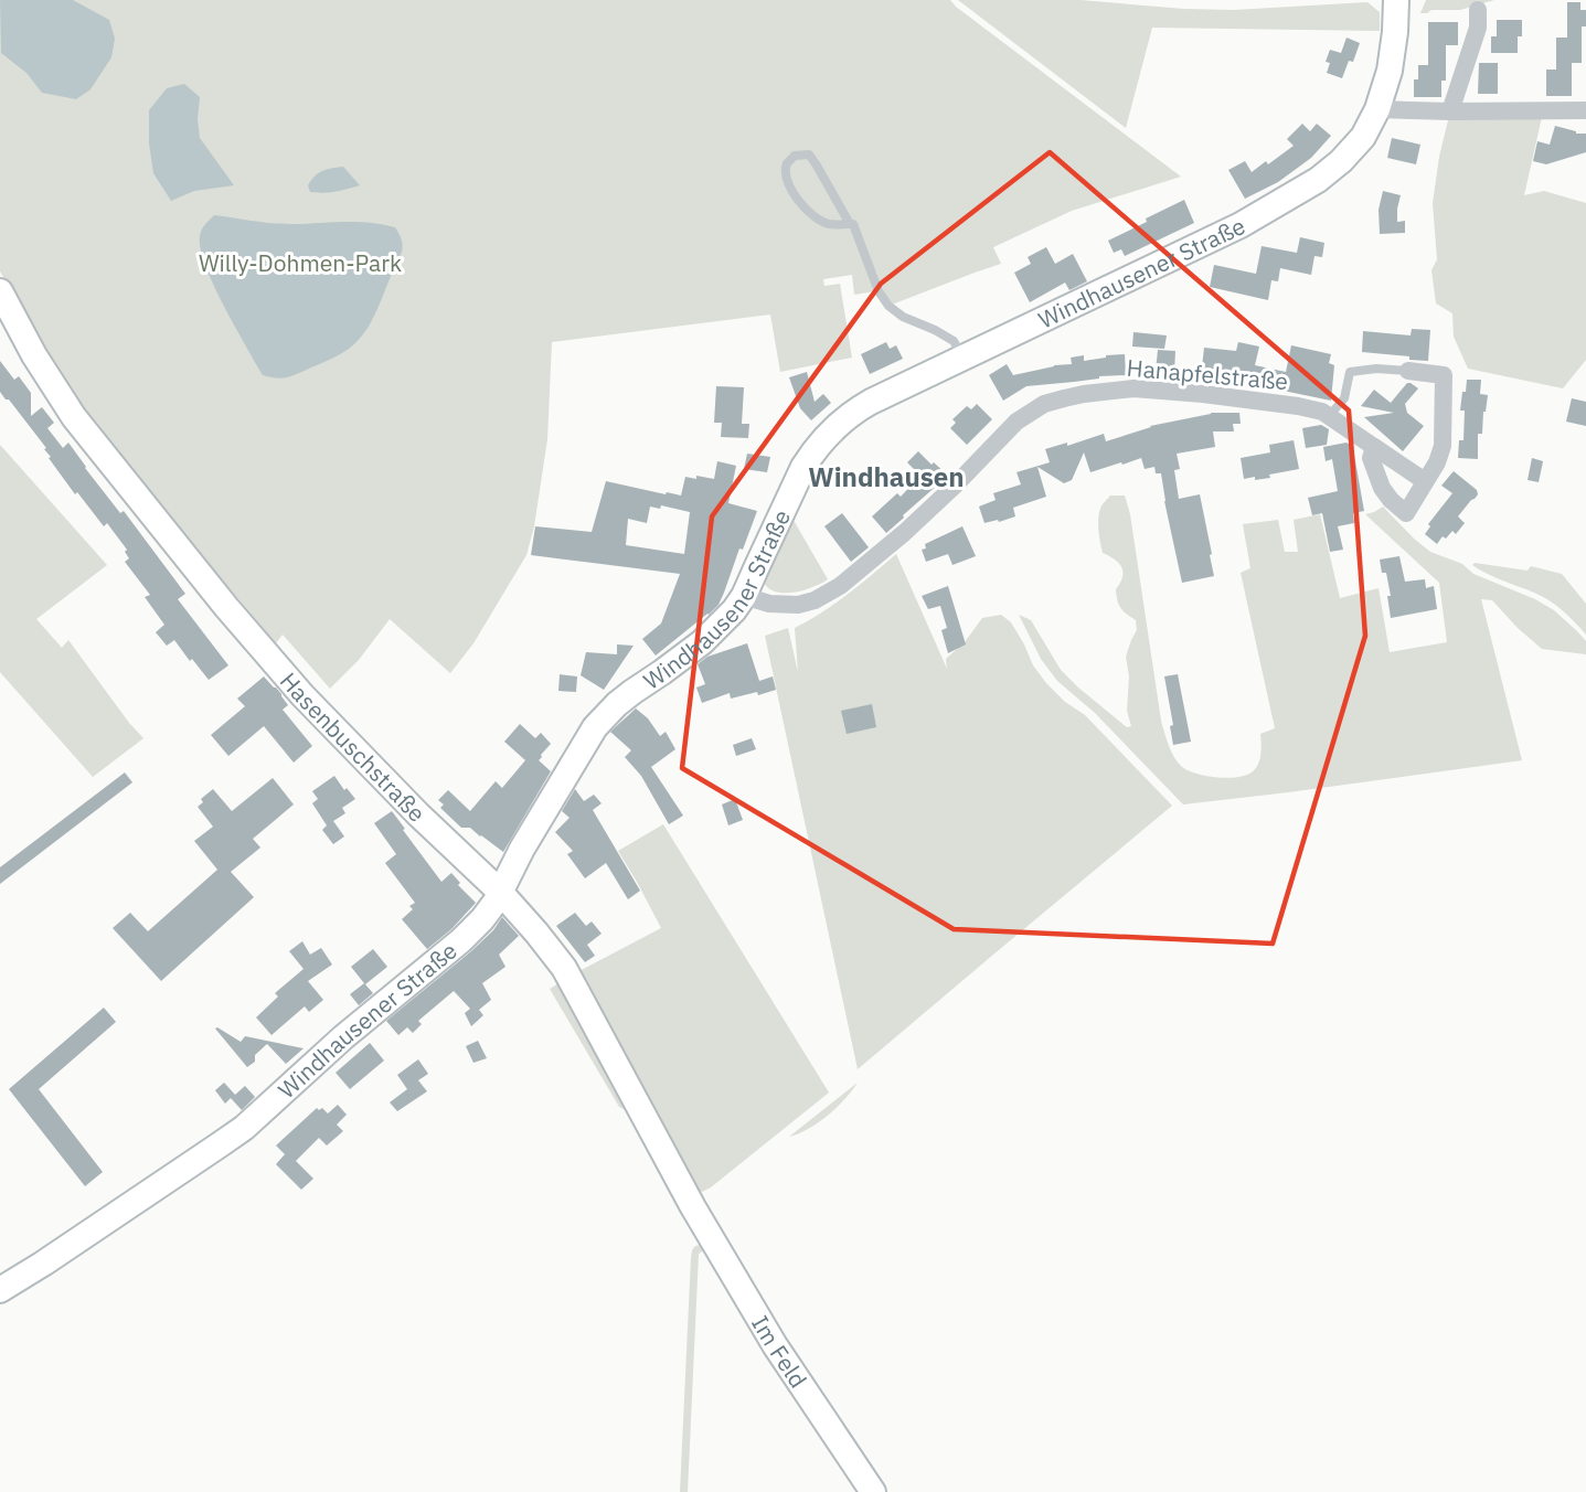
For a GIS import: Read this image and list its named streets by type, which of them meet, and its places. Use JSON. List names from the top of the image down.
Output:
{
  "streets": {
    "street": [
      "Windhausener Straße",
      "Hanapfelstraße",
      "Hasenbuschstraße",
      "Im Feld"
    ]
  },
  "crossings": [
    ["Windhausener Straße", "Hanapfelstraße"],
    ["Windhausener Straße", "Hasenbuschstraße"],
    ["Hasenbuschstraße", "Im Feld"]
  ],
  "districts": ["Windhausen"],
  "parks": ["Willy-Dohmen-Park"]
}
